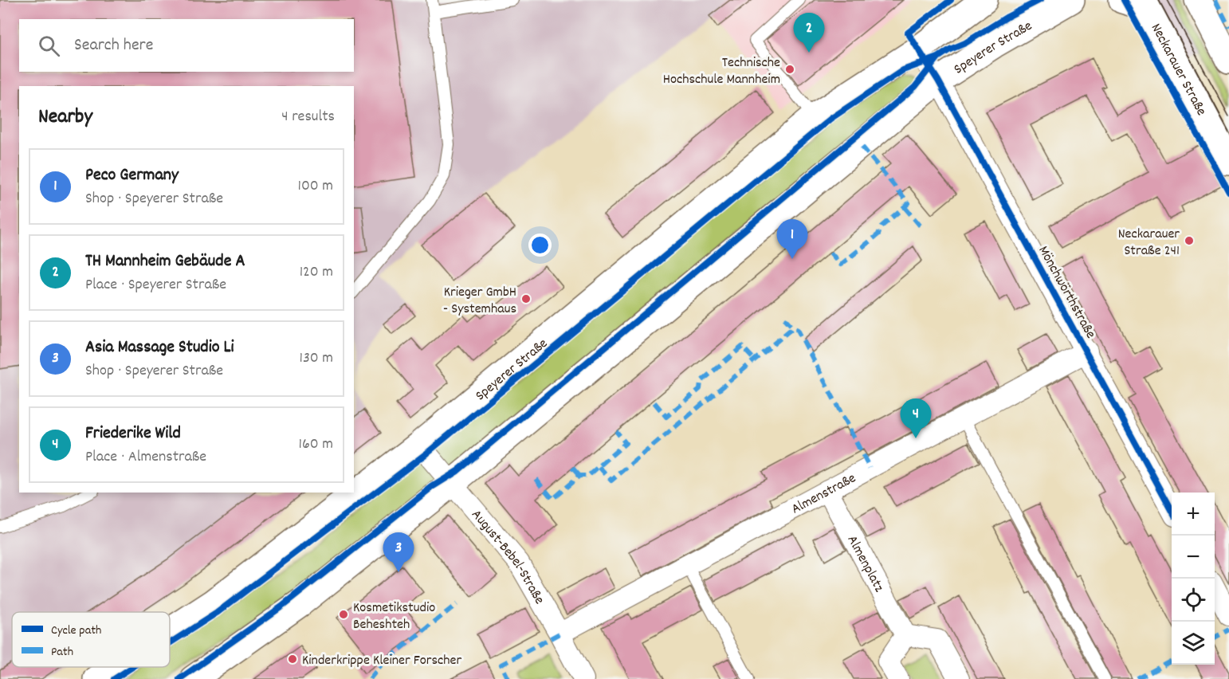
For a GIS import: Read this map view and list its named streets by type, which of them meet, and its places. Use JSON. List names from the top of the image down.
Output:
{
  "streets": {
    "street": [
      "Speyerer Straße",
      "Neckarauer Straße",
      "Mönchwörthstraße",
      "Almenstraße",
      "August-Bebel-Straße",
      "Almenplatz"
    ]
  },
  "crossings": [
    ["Speyerer Straße", "Mönchwörthstraße"],
    ["Speyerer Straße", "August-Bebel-Straße"],
    ["Mönchwörthstraße", "Almenstraße"],
    ["Almenstraße", "August-Bebel-Straße"],
    ["Almenstraße", "Almenplatz"]
  ],
  "places": [
    "Technische Hochschule Mannheim",
    "Neckarauer Straße 241",
    "Krieger GmbH - Systemhaus",
    "Kosmetikstudio Beheshteh",
    "Kinderkrippe Kleiner Forscher"
  ],
  "legend": ["Cycle path", "Path"],
  "page": {
    "pins": [
      "2",
      "1",
      "4",
      "3"
    ],
    "search": "Search here",
    "heading": ["Nearby", "4 results"],
    "list": [
      {
        "mark": "1",
        "name": "Peco Germany",
        "note": "Shop · Speyerer Straße",
        "value": "100 m"
      },
      {
        "mark": "2",
        "name": "TH Mannheim Gebäude A",
        "note": "Place · Speyerer Straße",
        "value": "120 m"
      },
      {
        "mark": "3",
        "name": "Asia Massage Studio Li",
        "note": "Shop · Speyerer Straße",
        "value": "130 m"
      },
      {
        "mark": "4",
        "name": "Friederike Wild",
        "note": "Place · Almenstraße",
        "value": "160 m"
      }
    ],
    "map_buttons": ["+", "−"]
  }
}
